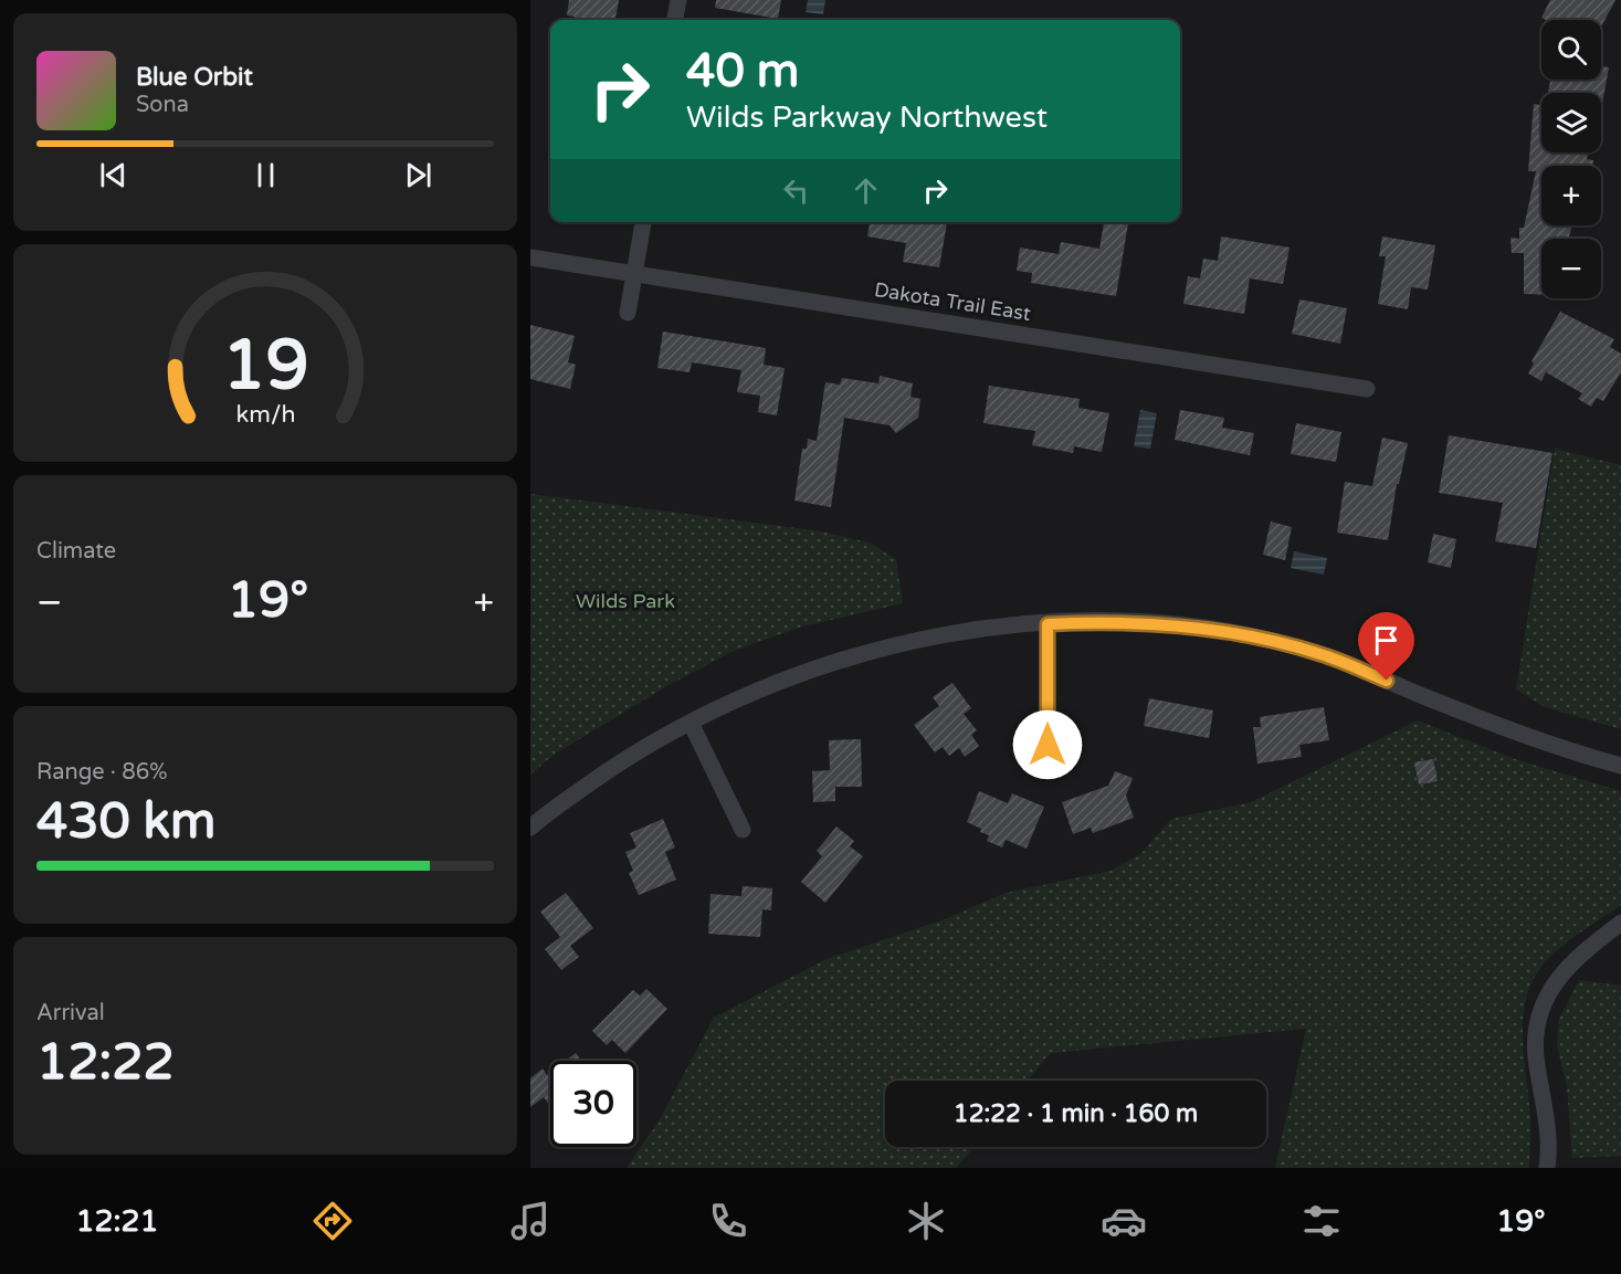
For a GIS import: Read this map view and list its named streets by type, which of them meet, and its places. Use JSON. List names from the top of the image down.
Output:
{
  "streets": {
    "street": ["Dakota Trail East"]
  },
  "parks": ["Wilds Park"],
  "page": {
    "map_buttons": ["+", "−"],
    "turn": ["40 m", "Wilds Parkway Northwest"],
    "song": ["Blue Orbit", "Sona"],
    "tile": [
      "Climate",
      ["Range · 86%", "430 km"],
      ["Arrival", "12:22"]
    ],
    "heat": ["−", "19°", "+"],
    "limit": "30",
    "trip": "12:22 · 1 min · 160 m",
    "tabs": ["12:21", "19°"],
    "gauge": ["19", "km/h"]
  }
}
